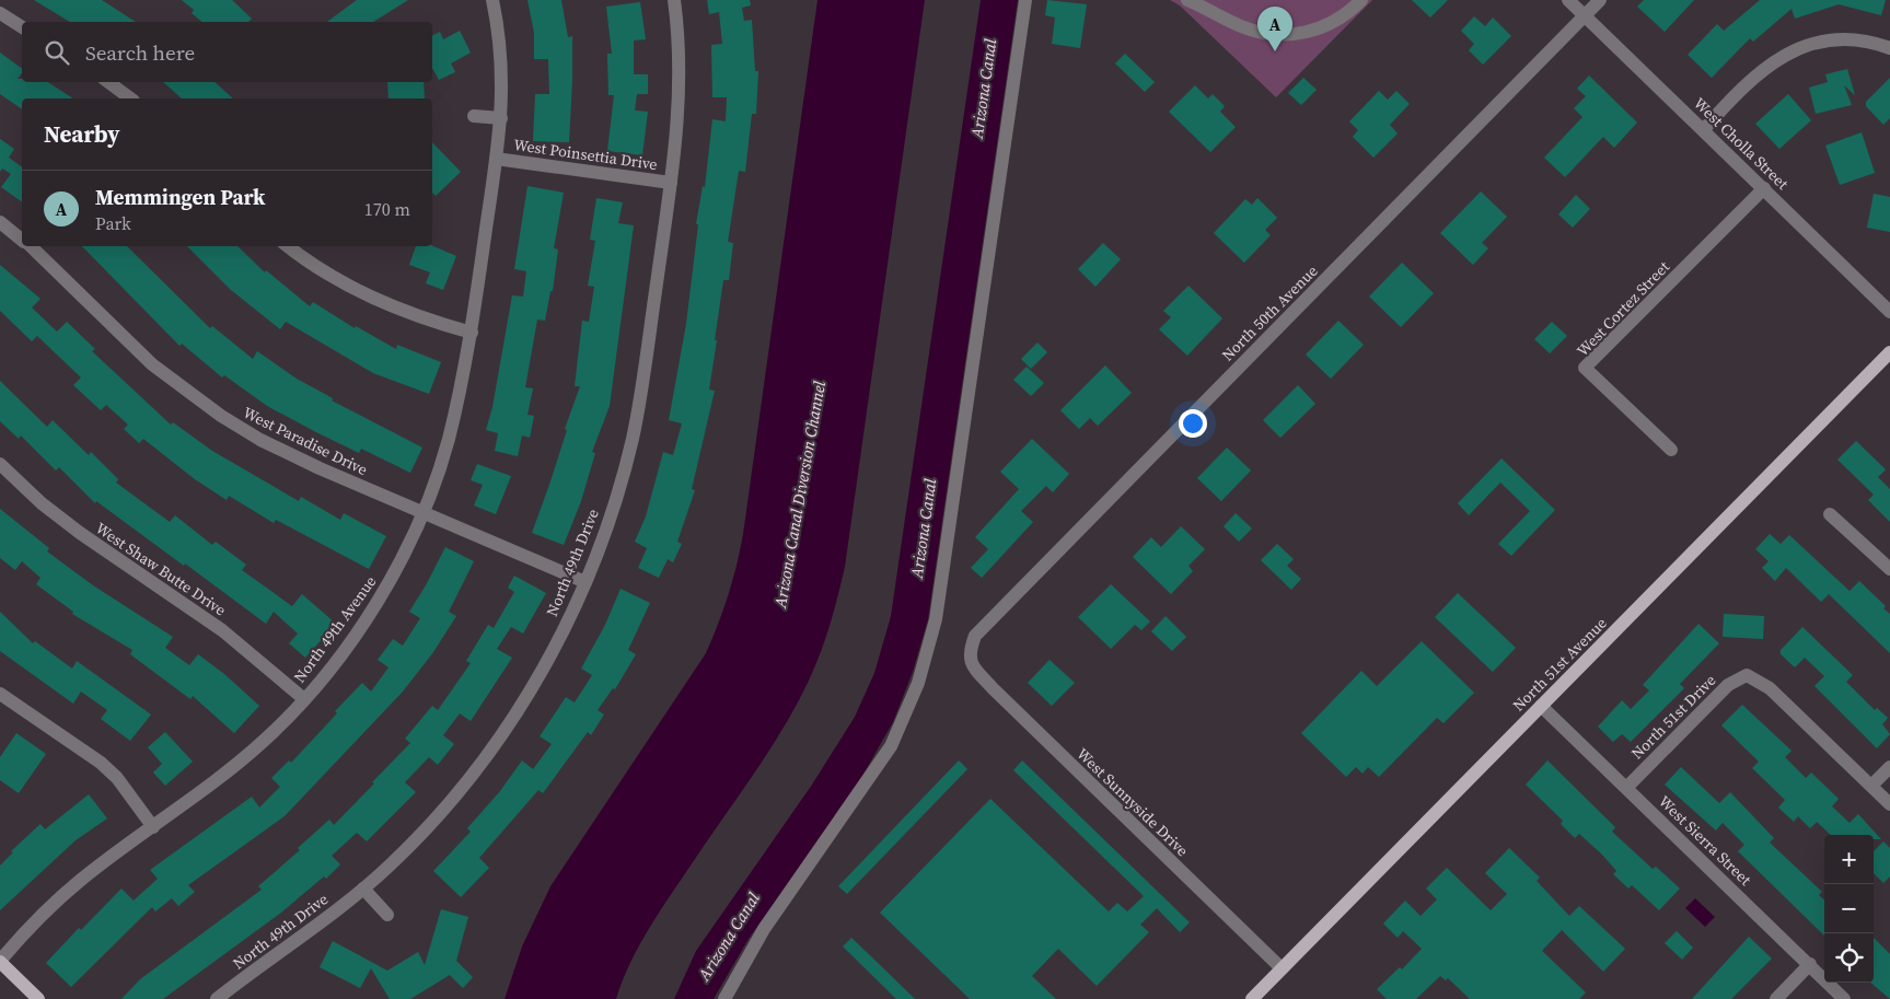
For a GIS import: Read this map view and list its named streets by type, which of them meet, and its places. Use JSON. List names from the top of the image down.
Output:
{
  "streets": {
    "main road": ["North 51st Avenue"],
    "street": [
      "West Cholla Street",
      "West Poinsettia Drive",
      "West Cortez Street",
      "North 50th Avenue",
      "West Paradise Drive",
      "North 49th Drive",
      "West Shaw Butte Drive",
      "North 49th Avenue",
      "North 51st Drive",
      "West Sunnyside Drive",
      "West Sierra Street"
    ]
  },
  "crossings": [
    ["West Cholla Street", "West Cortez Street"],
    ["West Cholla Street", "North 50th Avenue"],
    ["West Poinsettia Drive", "North 49th Drive"],
    ["West Poinsettia Drive", "North 49th Avenue"],
    ["North 50th Avenue", "West Sunnyside Drive"],
    ["West Paradise Drive", "North 49th Drive"],
    ["West Paradise Drive", "North 49th Avenue"],
    ["West Shaw Butte Drive", "North 49th Avenue"],
    ["North 51st Avenue", "West Sunnyside Drive"],
    ["North 51st Avenue", "West Sierra Street"],
    ["North 51st Drive", "West Sierra Street"]
  ],
  "water": ["Arizona Canal", "Arizona Canal Diversion Channel"],
  "page": {
    "pins": "A",
    "search": "Search here",
    "heading": "Nearby",
    "list": [
      {
        "mark": "A",
        "name": "Memmingen Park",
        "note": "Park",
        "value": "170 m"
      }
    ],
    "map_buttons": ["+", "−"]
  }
}
